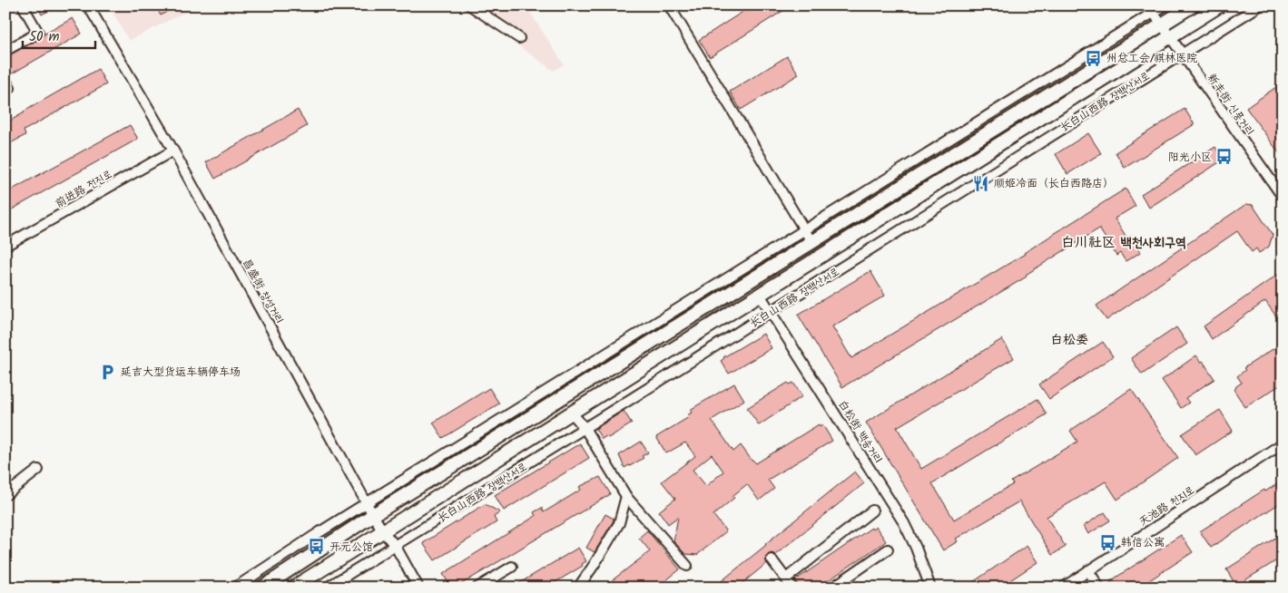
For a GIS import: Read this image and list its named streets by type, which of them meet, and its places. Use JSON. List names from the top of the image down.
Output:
{
  "streets": {
    "main road": ["长白山西路 장백산서로"],
    "street": [
      "新丰街 신풍거리",
      "前进路 전진로",
      "昌盛街 창성거리",
      "白松街 백송거리",
      "天池路 천지로"
    ]
  },
  "crossings": [
    ["长白山西路 장백산서로", "新丰街 신풍거리"],
    ["长白山西路 장백산서로", "昌盛街 창성거리"],
    ["长白山西路 장백산서로", "白松街 백송거리"],
    ["前进路 전진로", "昌盛街 창성거리"]
  ],
  "districts": ["白川社区 백천사회구역", "白松委"],
  "places": {
    "bus stop": [
      "州总工会/祺林医院",
      "阳光小区",
      "韩信公寓",
      "开元公馆"
    ],
    "restaurant": ["顺姬冷面（长白西路店）"],
    "parking": ["延吉大型货运车辆停车场"]
  },
  "scale_bar": "50 m"
}
